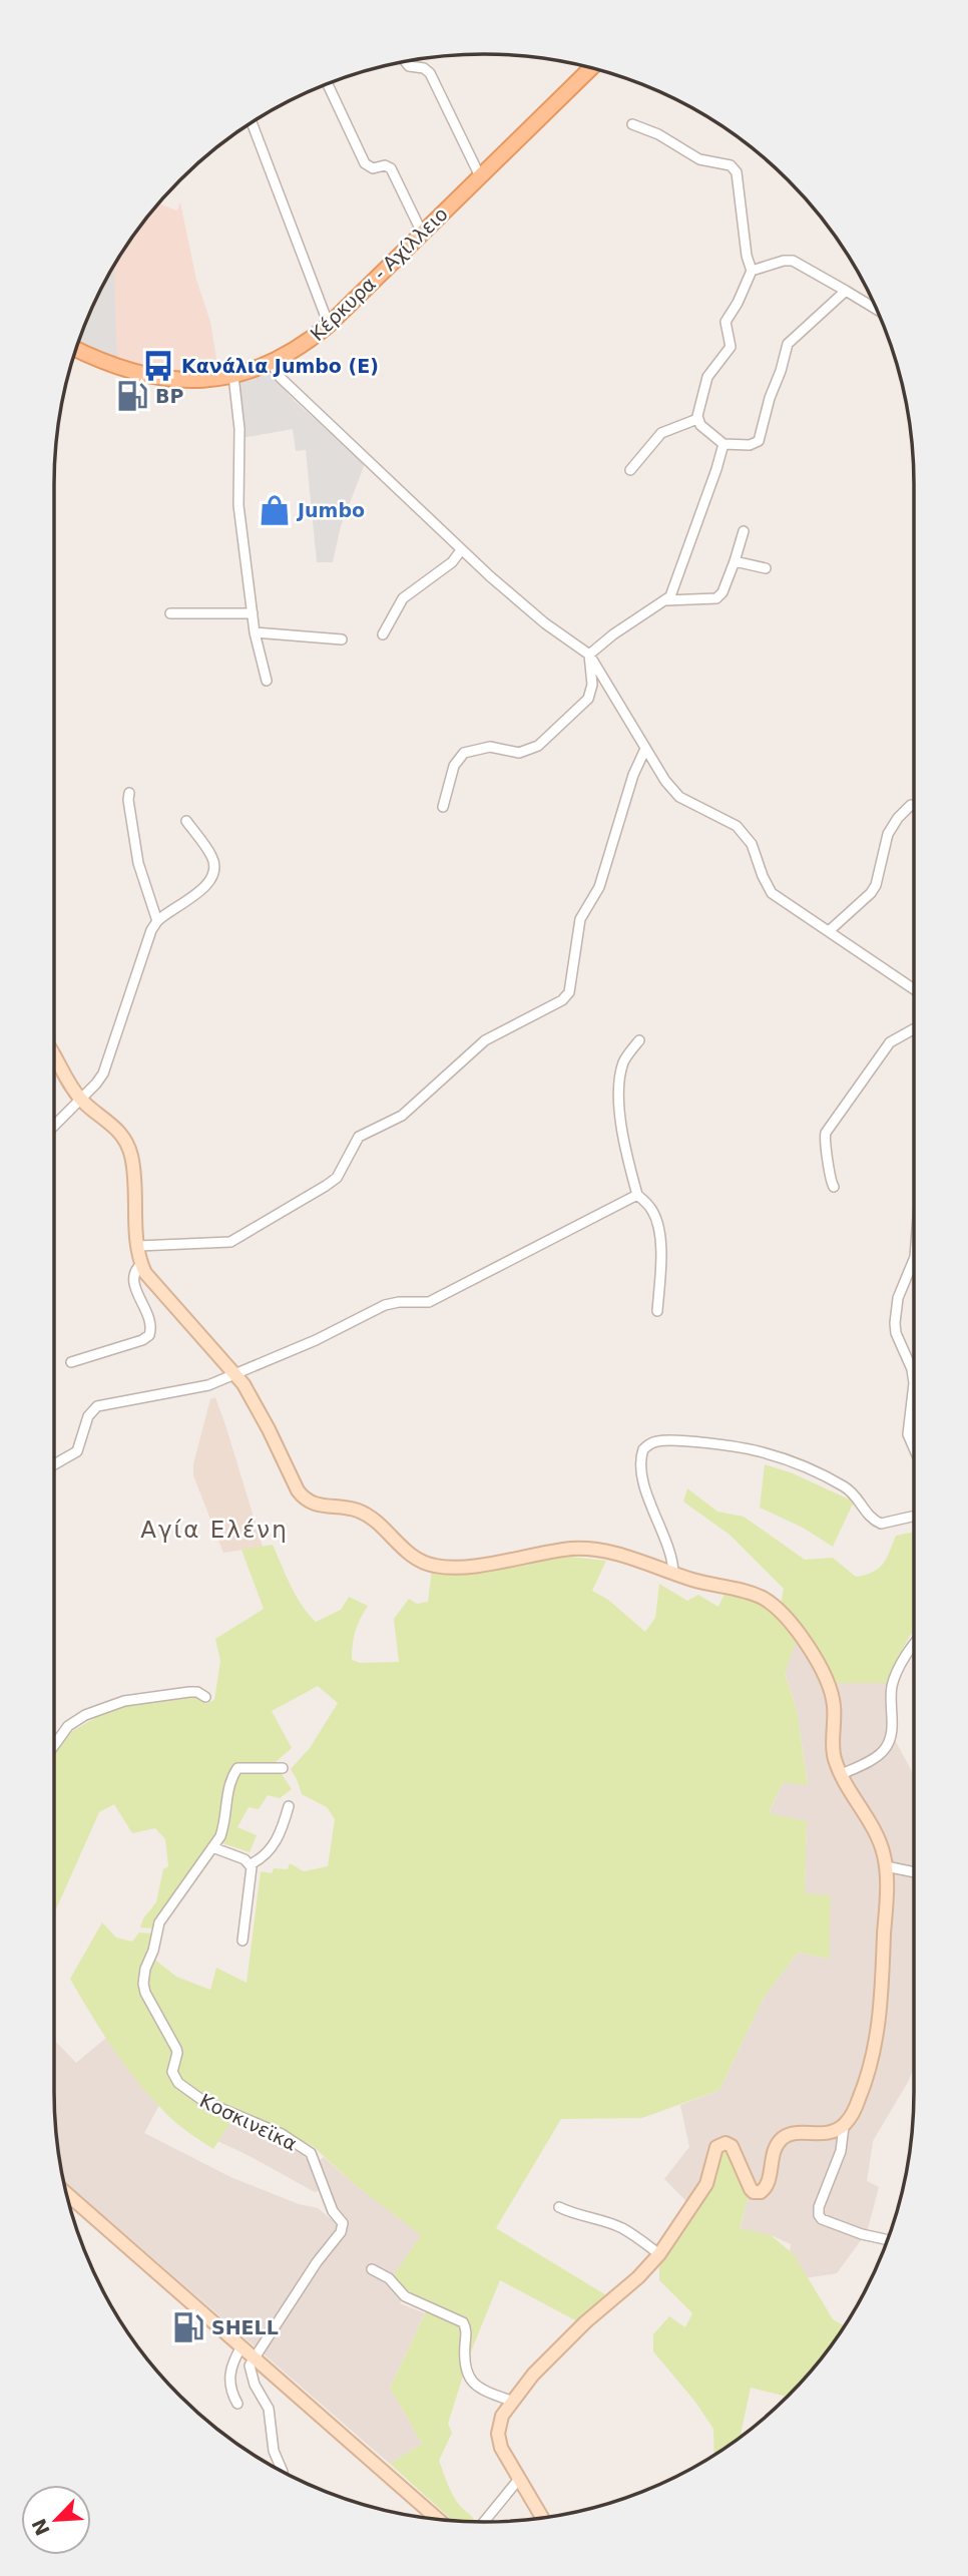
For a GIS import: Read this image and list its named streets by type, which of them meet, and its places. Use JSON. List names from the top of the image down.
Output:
{
  "streets": {
    "main road": ["Κέρκυρα - Αχίλλειο"],
    "street": ["Κοσκινεϊκα"]
  },
  "districts": ["Αγία Ελένη"],
  "places": {
    "bus stop": ["Κανάλια Jumbo (E)"],
    "fuel station": ["BP", "SHELL"],
    "shop": ["Jumbo"]
  },
  "north": "bottom left"
}
